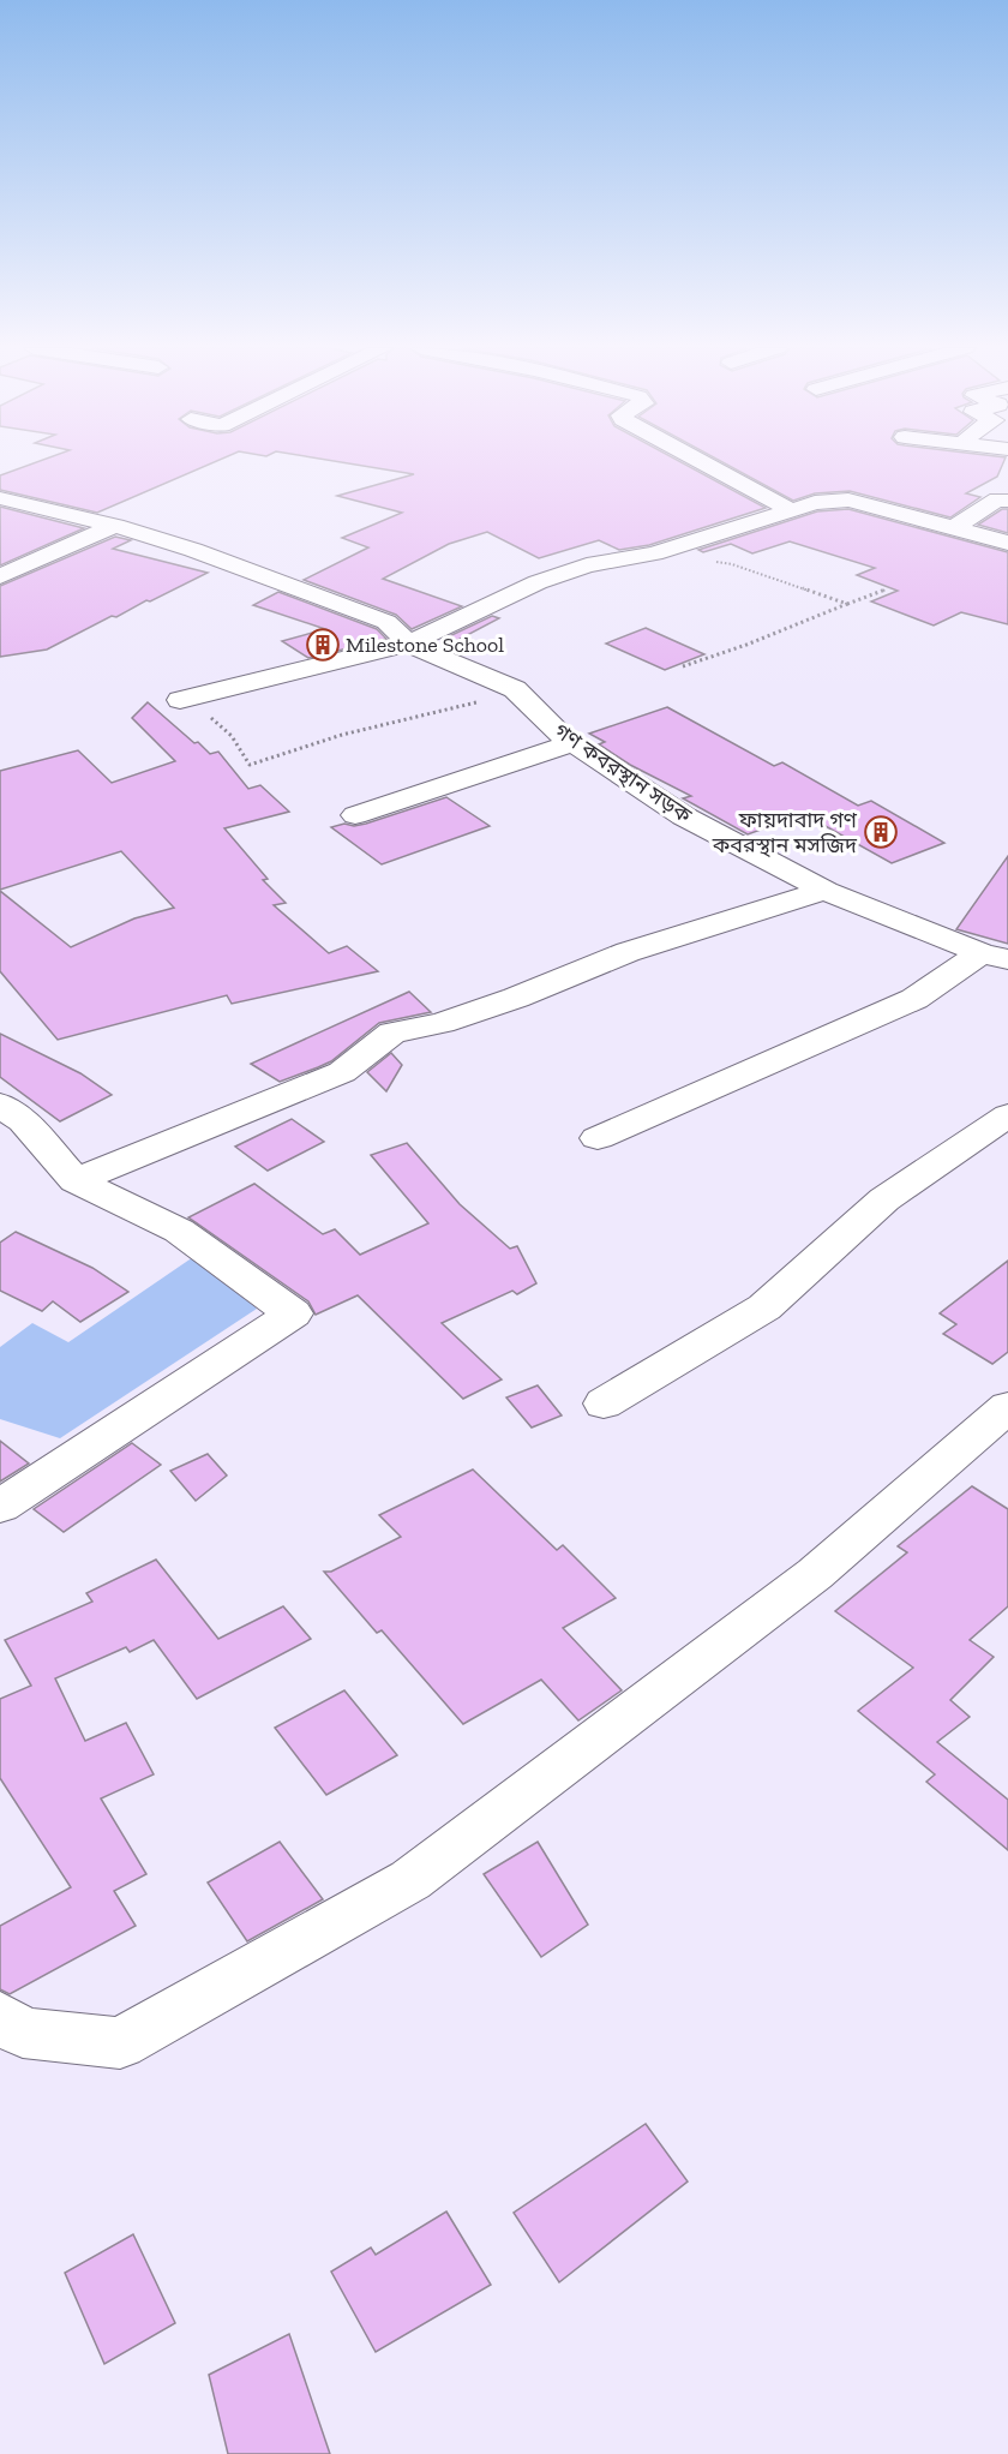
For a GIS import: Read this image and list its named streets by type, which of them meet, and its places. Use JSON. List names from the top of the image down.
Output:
{
  "streets": {
    "street": ["গণ কবরস্থান সড়ক"]
  },
  "places": {
    "building": ["Milestone School", "ফায়দাবাদ গণ কবরস্থান মসজিদ"]
  }
}
